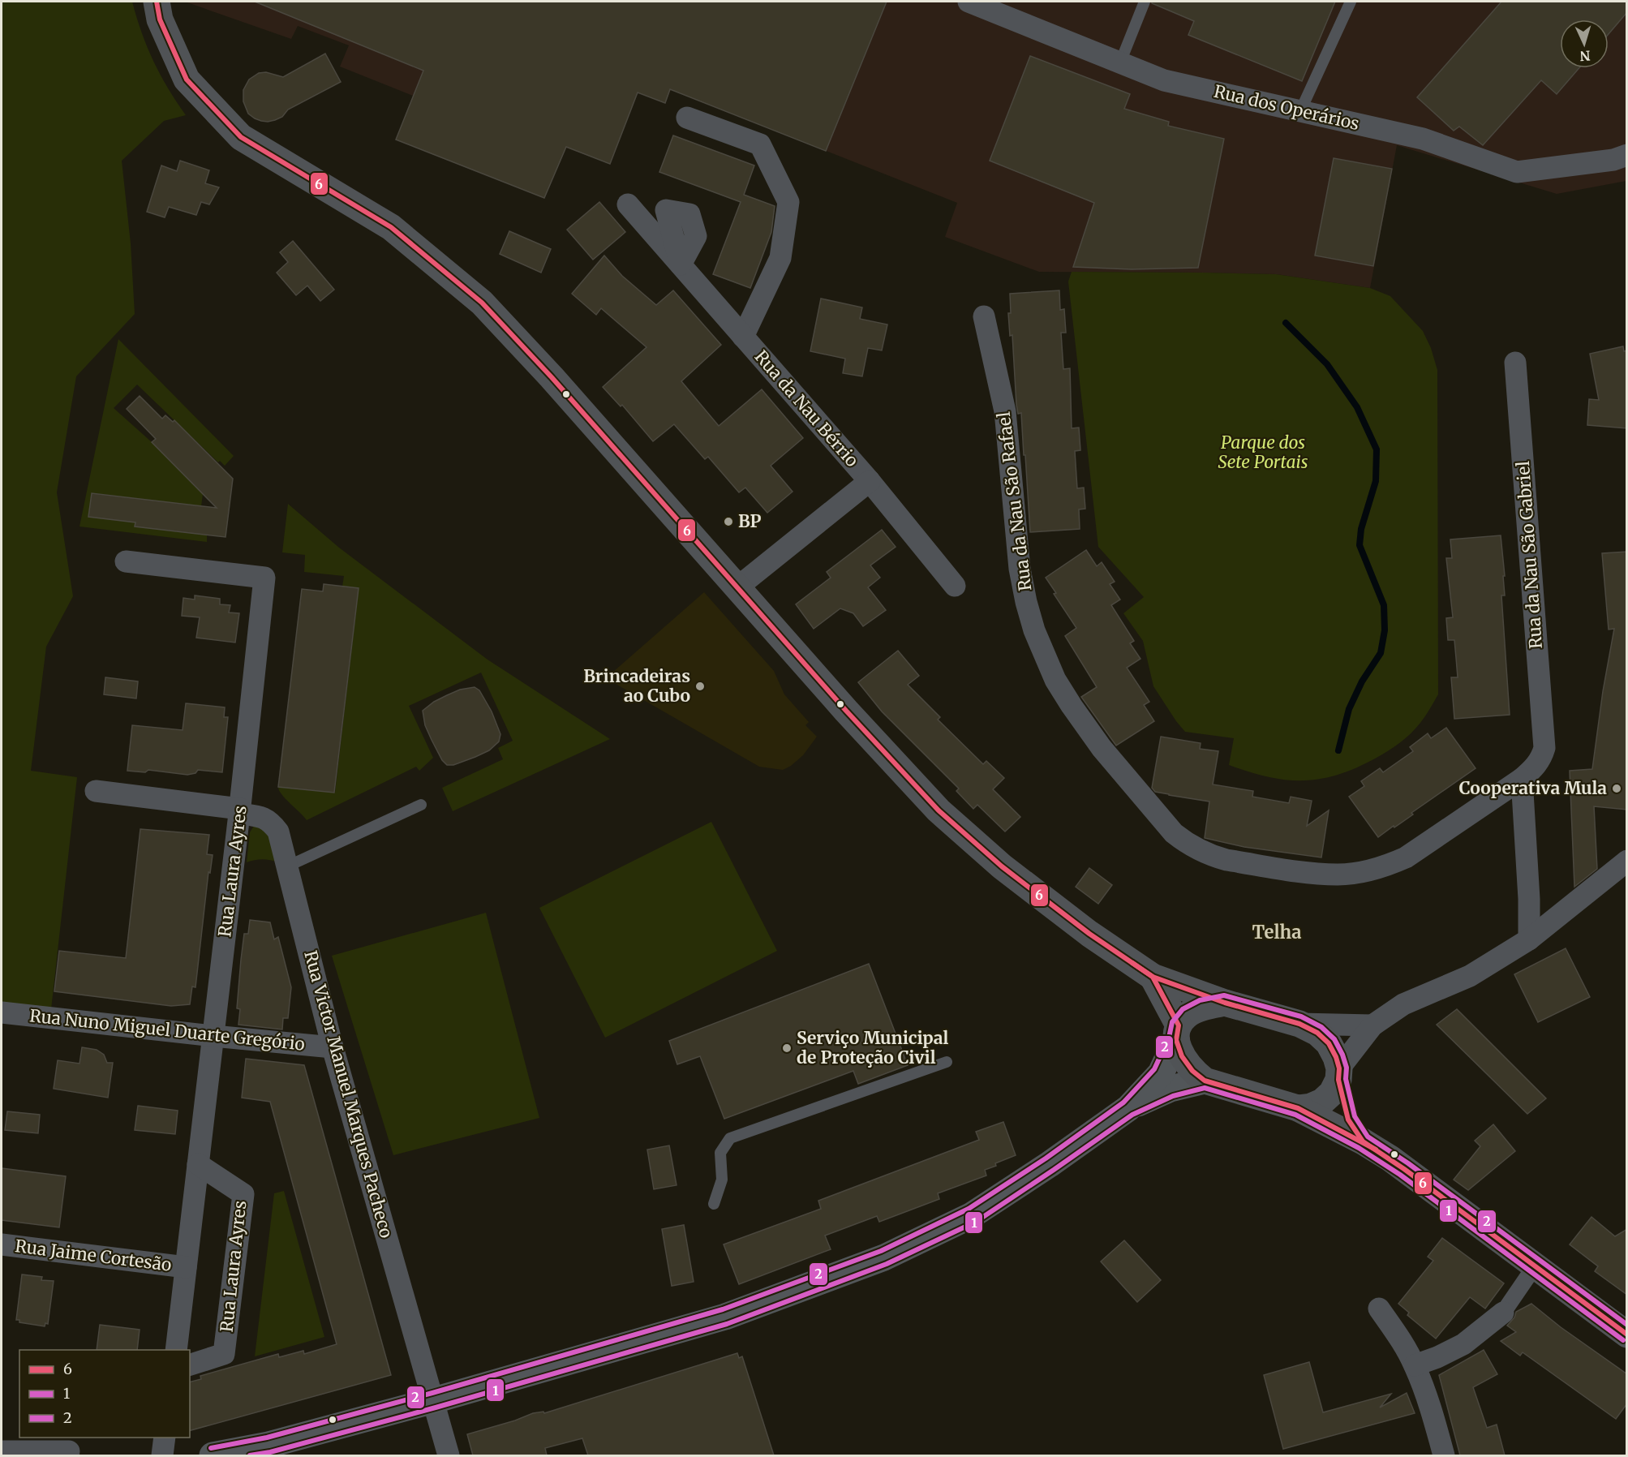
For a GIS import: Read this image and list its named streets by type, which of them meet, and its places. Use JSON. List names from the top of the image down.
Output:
{
  "streets": {
    "street": [
      "Rua dos Operários",
      "Rua da Nau Bérrio",
      "Rua da Nau São Rafael",
      "Rua da Nau São Gabriel",
      "Rua Laura Ayres",
      "Rua Nuno Miguel Duarte Gregório",
      "Rua Victor Manuel Marques Pacheco",
      "Rua Jaime Cortesão"
    ]
  },
  "crossings": [
    ["Rua da Nau São Rafael", "Rua da Nau São Gabriel"],
    ["Rua Laura Ayres", "Rua Nuno Miguel Duarte Gregório"],
    ["Rua Laura Ayres", "Rua Victor Manuel Marques Pacheco"],
    ["Rua Laura Ayres", "Rua Jaime Cortesão"],
    ["Rua Nuno Miguel Duarte Gregório", "Rua Victor Manuel Marques Pacheco"]
  ],
  "districts": ["Telha"],
  "parks": ["Parque dos Sete Portais"],
  "places": [
    "BP",
    "Brincadeiras ao Cubo",
    "Cooperativa Mula",
    "Serviço Municipal de Proteção Civil"
  ],
  "lines": ["transit line 6", "transit line 2", "transit line 1"],
  "legend": ["6", "1", "2"],
  "north": "bottom"
}
